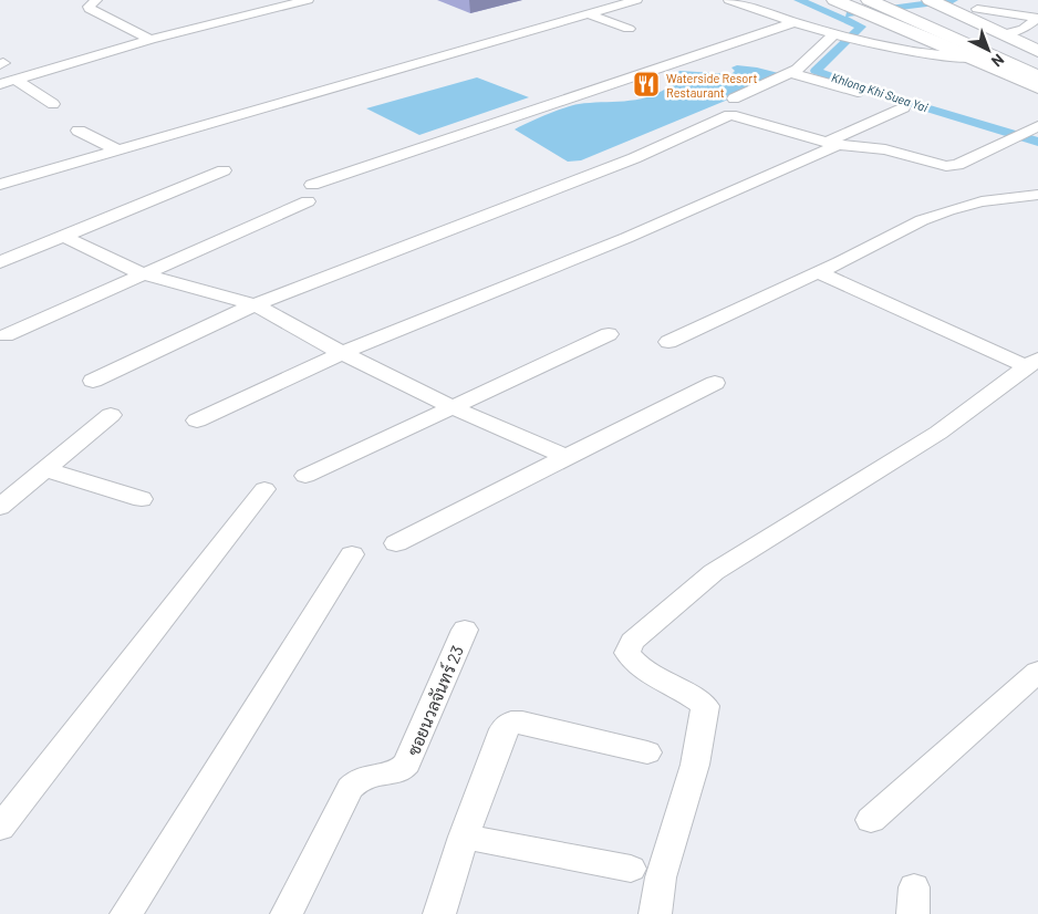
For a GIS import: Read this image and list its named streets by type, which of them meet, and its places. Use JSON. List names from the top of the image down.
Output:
{
  "streets": {
    "street": ["ซอยนวลจันทร์ 23"]
  },
  "water": ["Khlong Khi Suea Yai"],
  "places": {
    "restaurant": ["Waterside Resort Restaurant"]
  },
  "north": "bottom right"
}
